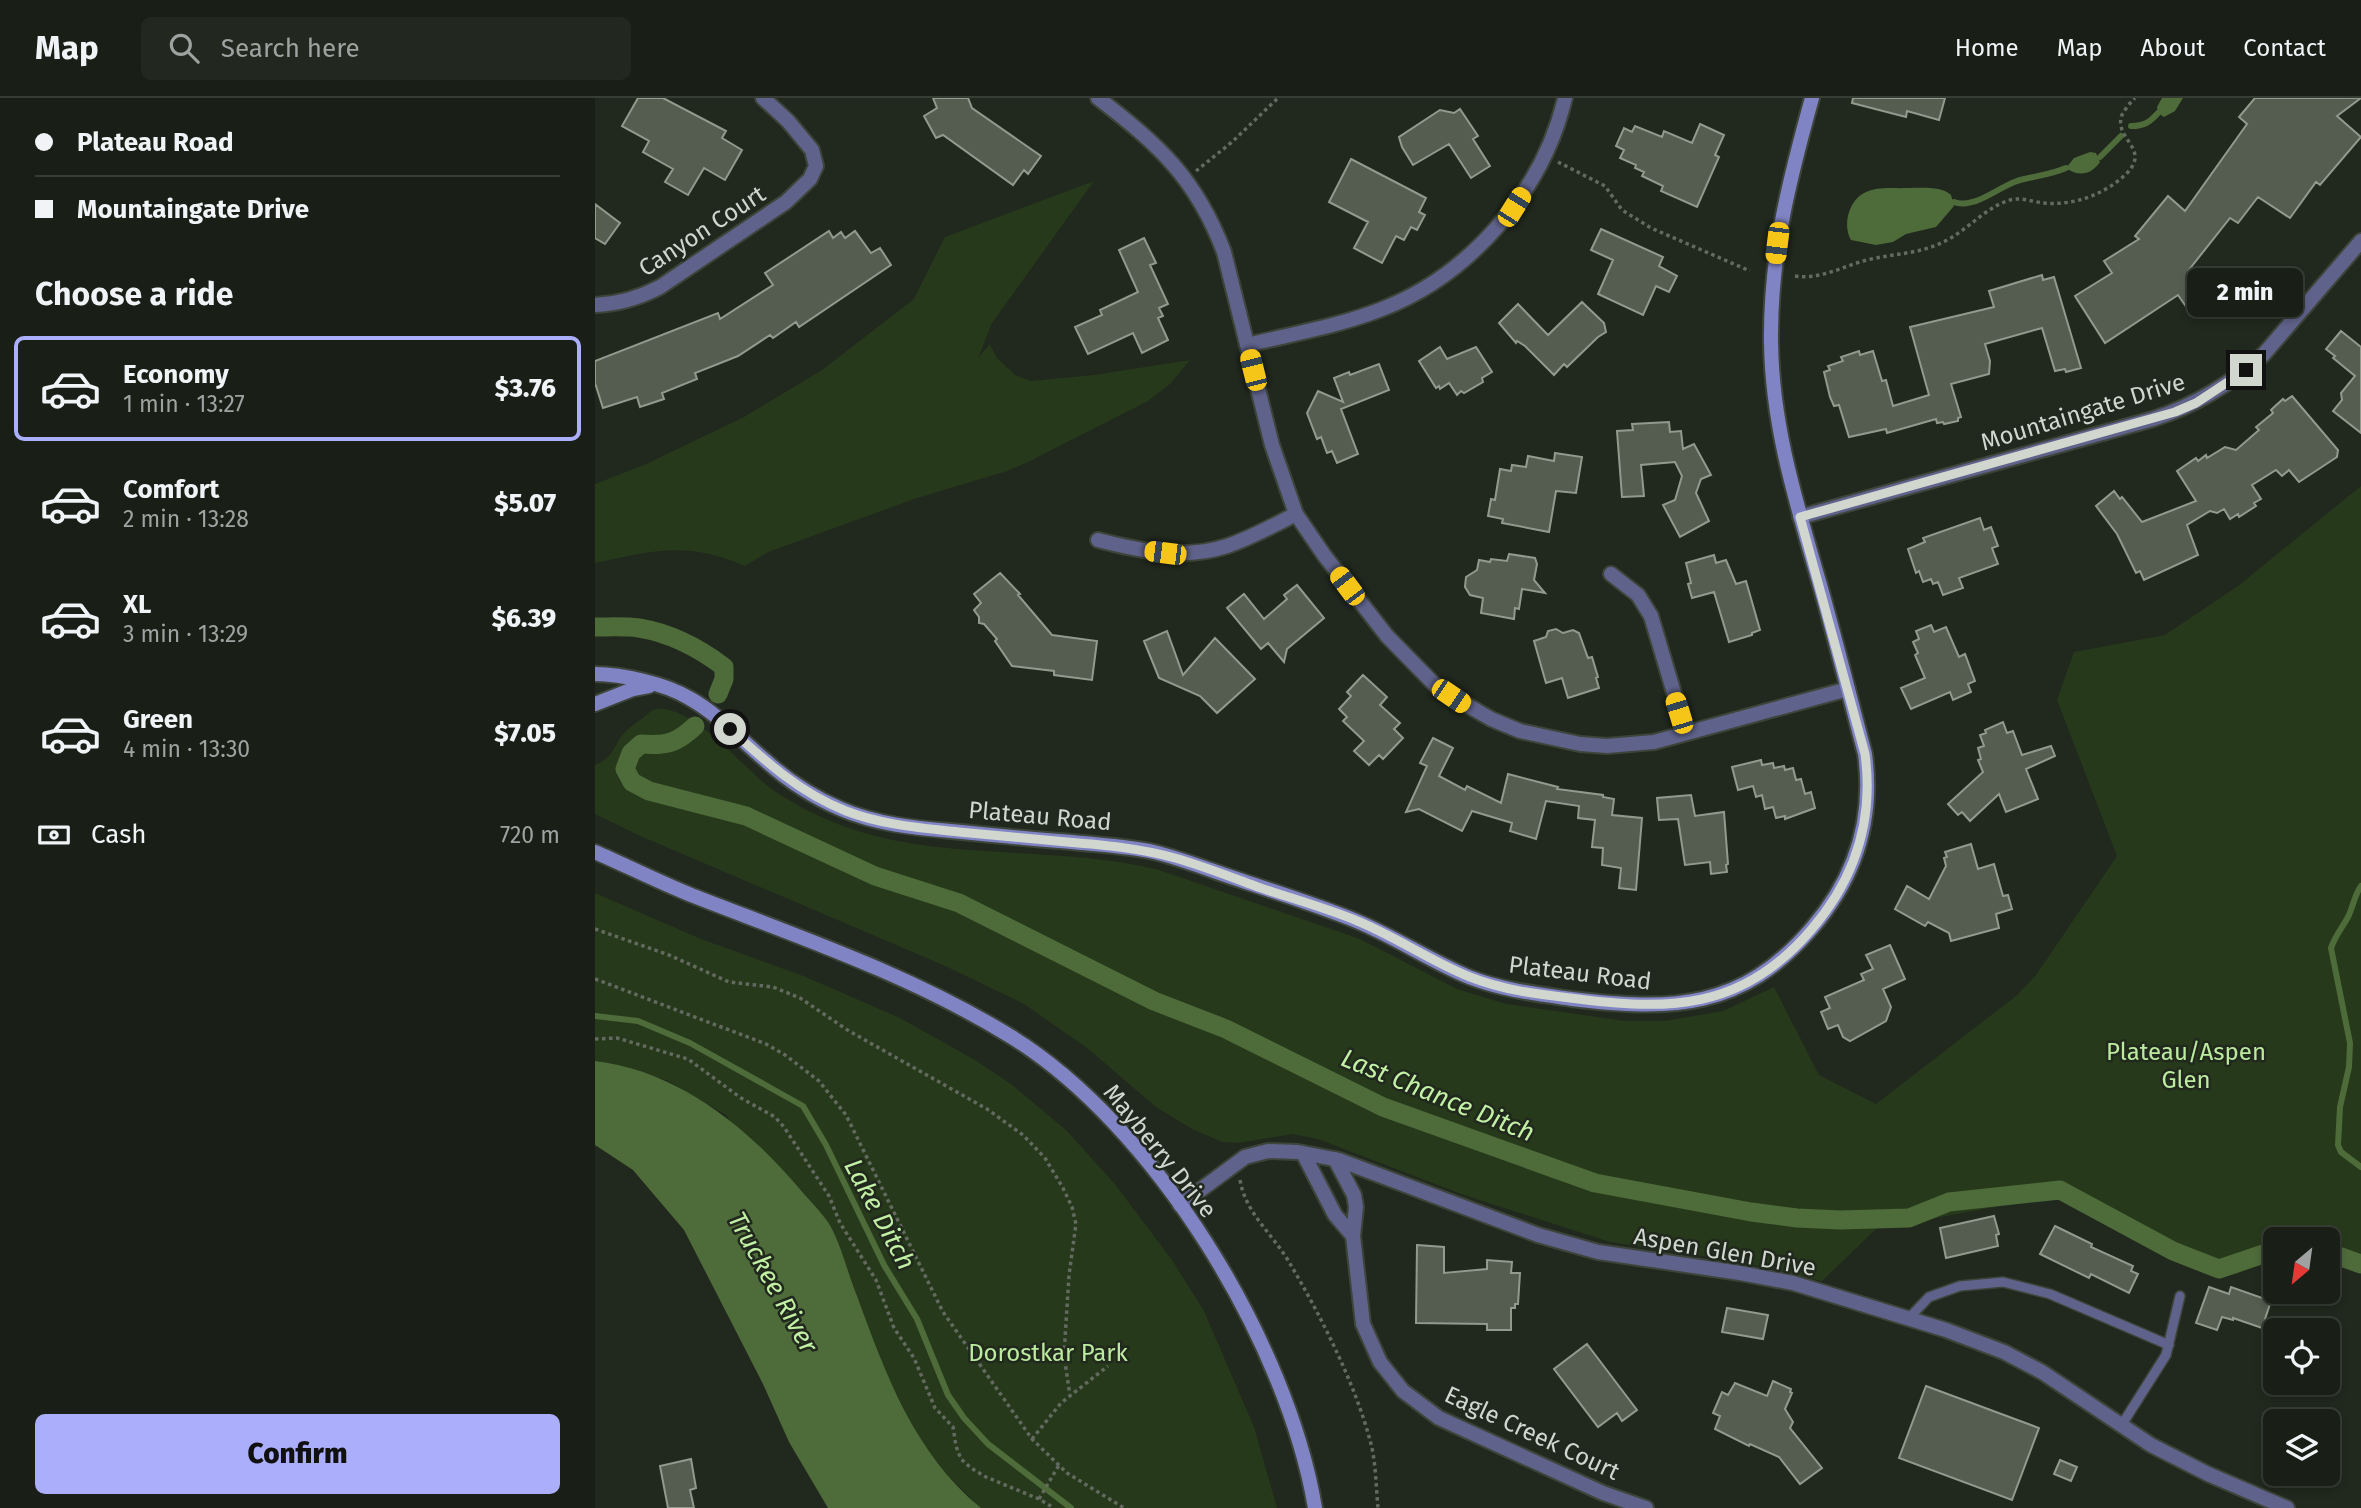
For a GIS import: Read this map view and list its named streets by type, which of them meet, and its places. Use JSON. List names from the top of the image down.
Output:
{
  "streets": {
    "street": [
      "Canyon Court",
      "Mountaingate Drive",
      "Plateau Road",
      "Mayberry Drive",
      "Aspen Glen Drive",
      "Eagle Creek Court"
    ]
  },
  "crossings": [
    ["Mountaingate Drive", "Plateau Road"],
    ["Mayberry Drive", "Aspen Glen Drive"],
    ["Aspen Glen Drive", "Eagle Creek Court"]
  ],
  "water": ["Last Chance Ditch", "Lake Ditch", "Truckee River"],
  "parks": ["Plateau/Aspen Glen", "Dorostkar Park"],
  "north": "bottom left",
  "page": {
    "header": "Map",
    "search": "Search here",
    "nav": [
      "Home",
      "Map",
      "About",
      "Contact"
    ],
    "banner": ["Plateau Road", "Mountaingate Drive"],
    "heading": "Choose a ride",
    "bubble": "2 min",
    "list": [
      {
        "name": "Economy",
        "note": "1 min · 13:27",
        "value": "$3.76"
      },
      {
        "name": "Comfort",
        "note": "2 min · 13:28",
        "value": "$5.07"
      },
      {
        "name": "XL",
        "note": "3 min · 13:29",
        "value": "$6.39"
      },
      {
        "name": "Green",
        "note": "4 min · 13:30",
        "value": "$7.05"
      }
    ],
    "pay": ["Cash", "720 m"],
    "buttons": "Confirm"
  }
}
